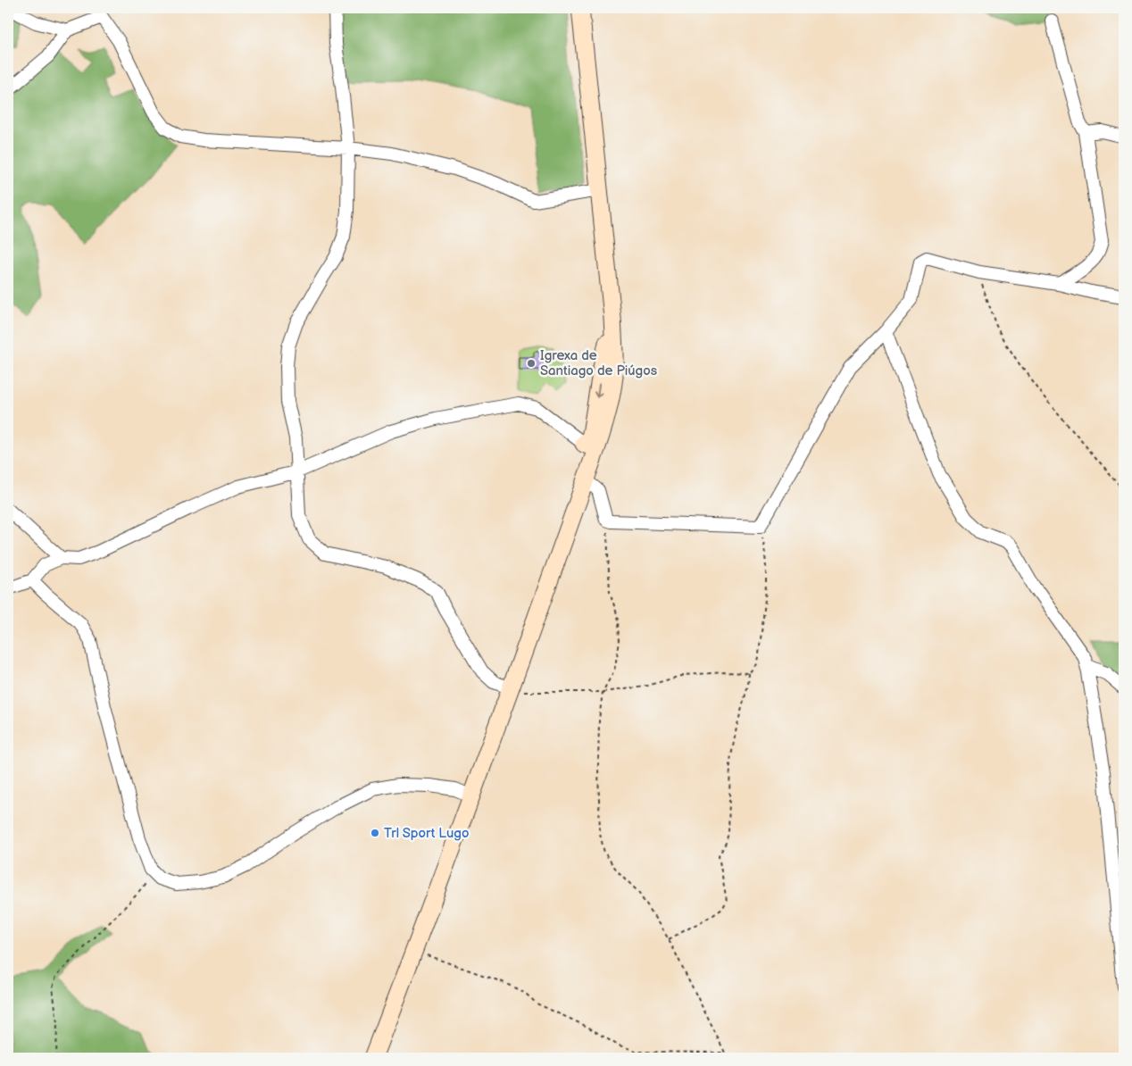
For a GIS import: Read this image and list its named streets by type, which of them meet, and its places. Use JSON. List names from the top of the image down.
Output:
{
  "places": ["Igrexa de Santiago de Piúgos", "Trl Sport Lugo"]
}
